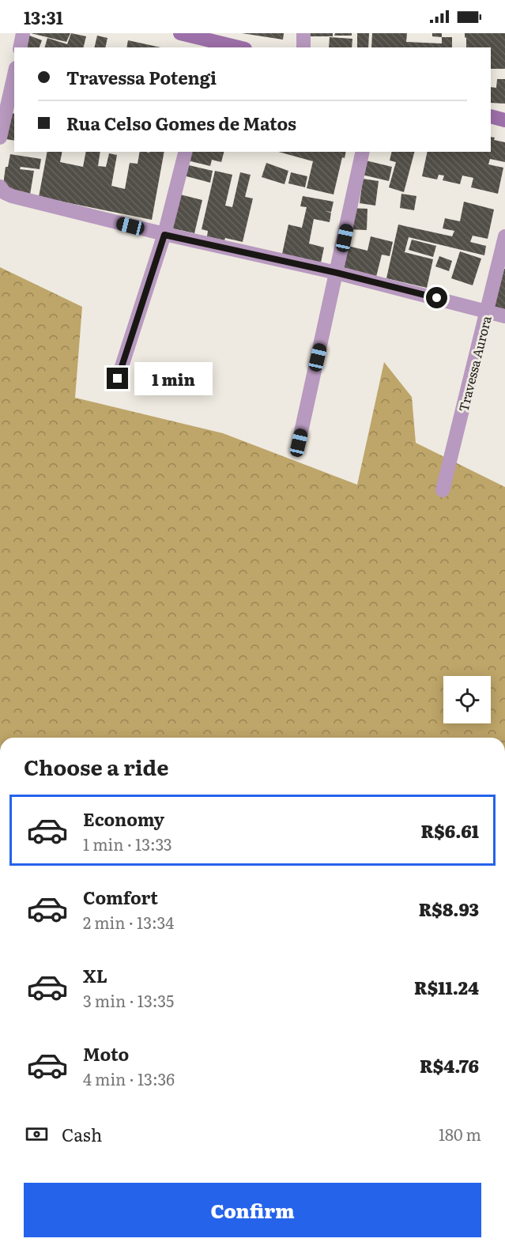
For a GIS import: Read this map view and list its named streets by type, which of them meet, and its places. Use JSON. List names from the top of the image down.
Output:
{
  "streets": {
    "street": ["Travessa Aurora"]
  },
  "page": {
    "status": "13:31",
    "banner": ["Travessa Potengi", "Rua Celso Gomes de Matos"],
    "bubble": "1 min",
    "heading": "Choose a ride",
    "list": [
      {
        "name": "Economy",
        "note": "1 min · 13:33",
        "value": "R$6.61"
      },
      {
        "name": "Comfort",
        "note": "2 min · 13:34",
        "value": "R$8.93"
      },
      {
        "name": "XL",
        "note": "3 min · 13:35",
        "value": "R$11.24"
      },
      {
        "name": "Moto",
        "note": "4 min · 13:36",
        "value": "R$4.76"
      }
    ],
    "pay": ["Cash", "180 m"],
    "buttons": "Confirm"
  }
}
